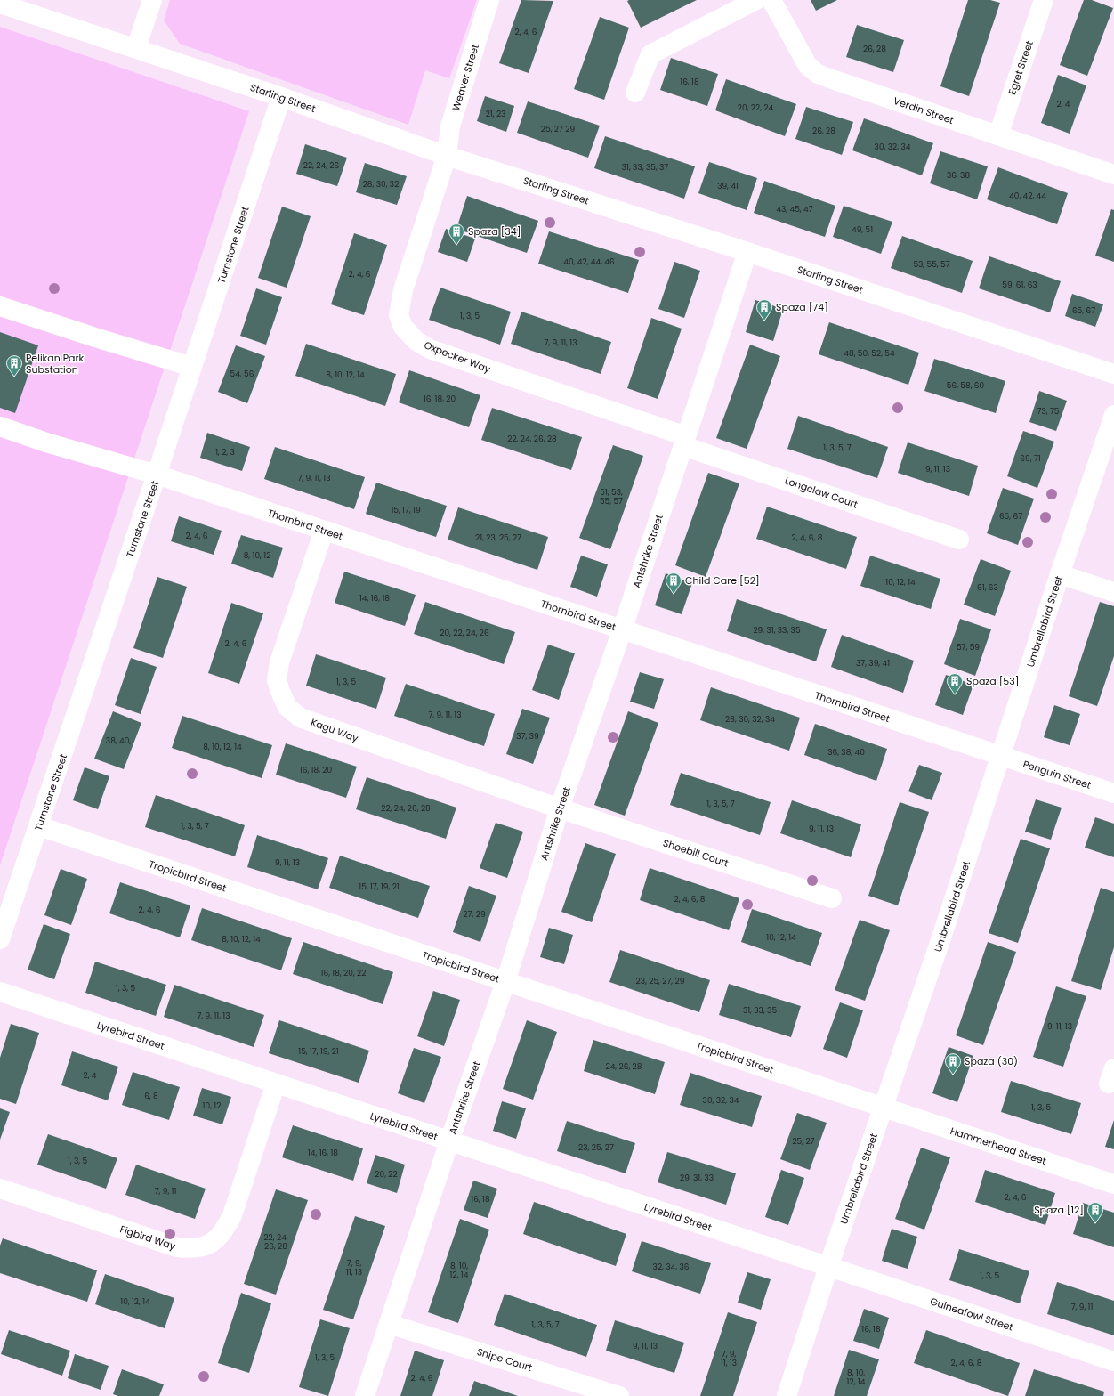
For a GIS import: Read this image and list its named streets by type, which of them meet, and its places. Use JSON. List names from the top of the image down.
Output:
{
  "streets": {
    "street": [
      "Egret Street",
      "Weaver Street",
      "Starling Street",
      "Verdin Street",
      "Turnstone Street",
      "Oxpecker Way",
      "Longclaw Court",
      "Thornbird Street",
      "Antshrike Street",
      "Umbrellabird Street",
      "Kagu Way",
      "Penguin Street",
      "Shoebill Court",
      "Tropicbird Street",
      "Lyrebird Street",
      "Hammerhead Street",
      "Figbird Way",
      "Guineafowl Street",
      "Snipe Court"
    ]
  },
  "crossings": [
    ["Egret Street", "Verdin Street"],
    ["Weaver Street", "Starling Street"],
    ["Weaver Street", "Oxpecker Way"],
    ["Starling Street", "Turnstone Street"],
    ["Starling Street", "Oxpecker Way"],
    ["Starling Street", "Antshrike Street"],
    ["Turnstone Street", "Thornbird Street"],
    ["Turnstone Street", "Tropicbird Street"],
    ["Oxpecker Way", "Longclaw Court"],
    ["Oxpecker Way", "Antshrike Street"],
    ["Longclaw Court", "Antshrike Street"],
    ["Thornbird Street", "Antshrike Street"],
    ["Thornbird Street", "Umbrellabird Street"],
    ["Thornbird Street", "Kagu Way"],
    ["Thornbird Street", "Penguin Street"],
    ["Antshrike Street", "Kagu Way"],
    ["Antshrike Street", "Shoebill Court"],
    ["Antshrike Street", "Tropicbird Street"],
    ["Antshrike Street", "Lyrebird Street"],
    ["Antshrike Street", "Snipe Court"],
    ["Umbrellabird Street", "Penguin Street"],
    ["Umbrellabird Street", "Tropicbird Street"],
    ["Umbrellabird Street", "Lyrebird Street"],
    ["Umbrellabird Street", "Hammerhead Street"],
    ["Umbrellabird Street", "Guineafowl Street"],
    ["Kagu Way", "Shoebill Court"],
    ["Tropicbird Street", "Hammerhead Street"],
    ["Lyrebird Street", "Figbird Way"],
    ["Lyrebird Street", "Guineafowl Street"]
  ],
  "places": {
    "building": [
      "Spaza [34]",
      "Spaza [74]",
      "Pelikan Park Substation",
      "Child Care [52]",
      "Spaza [53]",
      "Spaza (30)",
      "Spaza [12]"
    ]
  },
  "house_numbers": [
    "2, 4, 6",
    "26, 28",
    "16, 18",
    "2, 4",
    "20, 22, 24",
    "21, 23",
    "25, 27 29",
    "26, 28",
    "30, 32, 34",
    "22, 24, 26",
    "31, 33, 35, 37",
    "36, 38",
    "28, 30, 32",
    "39, 41",
    "40, 42, 44",
    "43, 45, 47",
    "49, 51",
    "40, 42, 44, 46",
    "53, 55, 57",
    "2, 4, 6",
    "59, 61, 63",
    "65, 67",
    "1, 3, 5",
    "7, 9, 11, 13",
    "48, 50, 52, 54",
    "54, 56",
    "8, 10, 12, 14",
    "56, 58, 60",
    "16, 18, 20",
    "73, 75",
    "22, 24, 26, 28",
    "1, 3, 5, 7",
    "1, 2, 3",
    "69, 71",
    "9, 11, 13",
    "7, 9, 11, 13",
    "51, 53, 55, 57",
    "15, 17, 19",
    "65, 67",
    "2, 4, 6",
    "21, 23, 25, 27",
    "2, 4, 6, 8",
    "8, 10, 12",
    "10, 12, 14",
    "61, 63",
    "14, 16, 18",
    "29, 31, 33, 35",
    "20, 22, 24, 26",
    "2, 4, 6",
    "57, 59",
    "37, 39, 41",
    "1, 3, 5",
    "7, 9, 11, 13",
    "28, 30, 32, 34",
    "37, 39",
    "38, 40,",
    "8, 10, 12, 14",
    "36, 38, 40",
    "16, 18, 20",
    "1, 3, 5, 7",
    "22, 24, 26, 28",
    "1, 3, 5, 7",
    "9, 11, 13",
    "9, 11, 13",
    "15, 17, 19, 21",
    "2, 4, 6, 8",
    "2, 4, 6",
    "27, 29",
    "10, 12, 14",
    "8, 10, 12, 14",
    "16, 18, 20, 22",
    "23, 25, 27, 29",
    "1, 3, 5",
    "31, 33, 35",
    "7, 9, 11, 13",
    "9, 11, 13",
    "15, 17, 19, 21",
    "24, 26, 28",
    "2, 4",
    "6, 8",
    "30, 32, 34",
    "10, 12",
    "1, 3, 5",
    "25, 27",
    "23, 25, 27",
    "14, 16, 18",
    "1, 3, 5",
    "20, 22",
    "29, 31, 33",
    "7, 9, 11",
    "2, 4, 6",
    "16, 18",
    "22, 24, 26, 28",
    "7, 9, 11, 13",
    "8, 10, 12, 14",
    "32, 34, 36",
    "1, 3, 5",
    "10, 12, 14",
    "7, 9, 11",
    "1, 3, 5, 7",
    "16, 18",
    "9, 11, 13",
    "7, 9, 11, 13",
    "1, 3, 5",
    "2, 4, 6, 8",
    "8, 10, 12, 14",
    "2, 4, 6"
  ]
}
